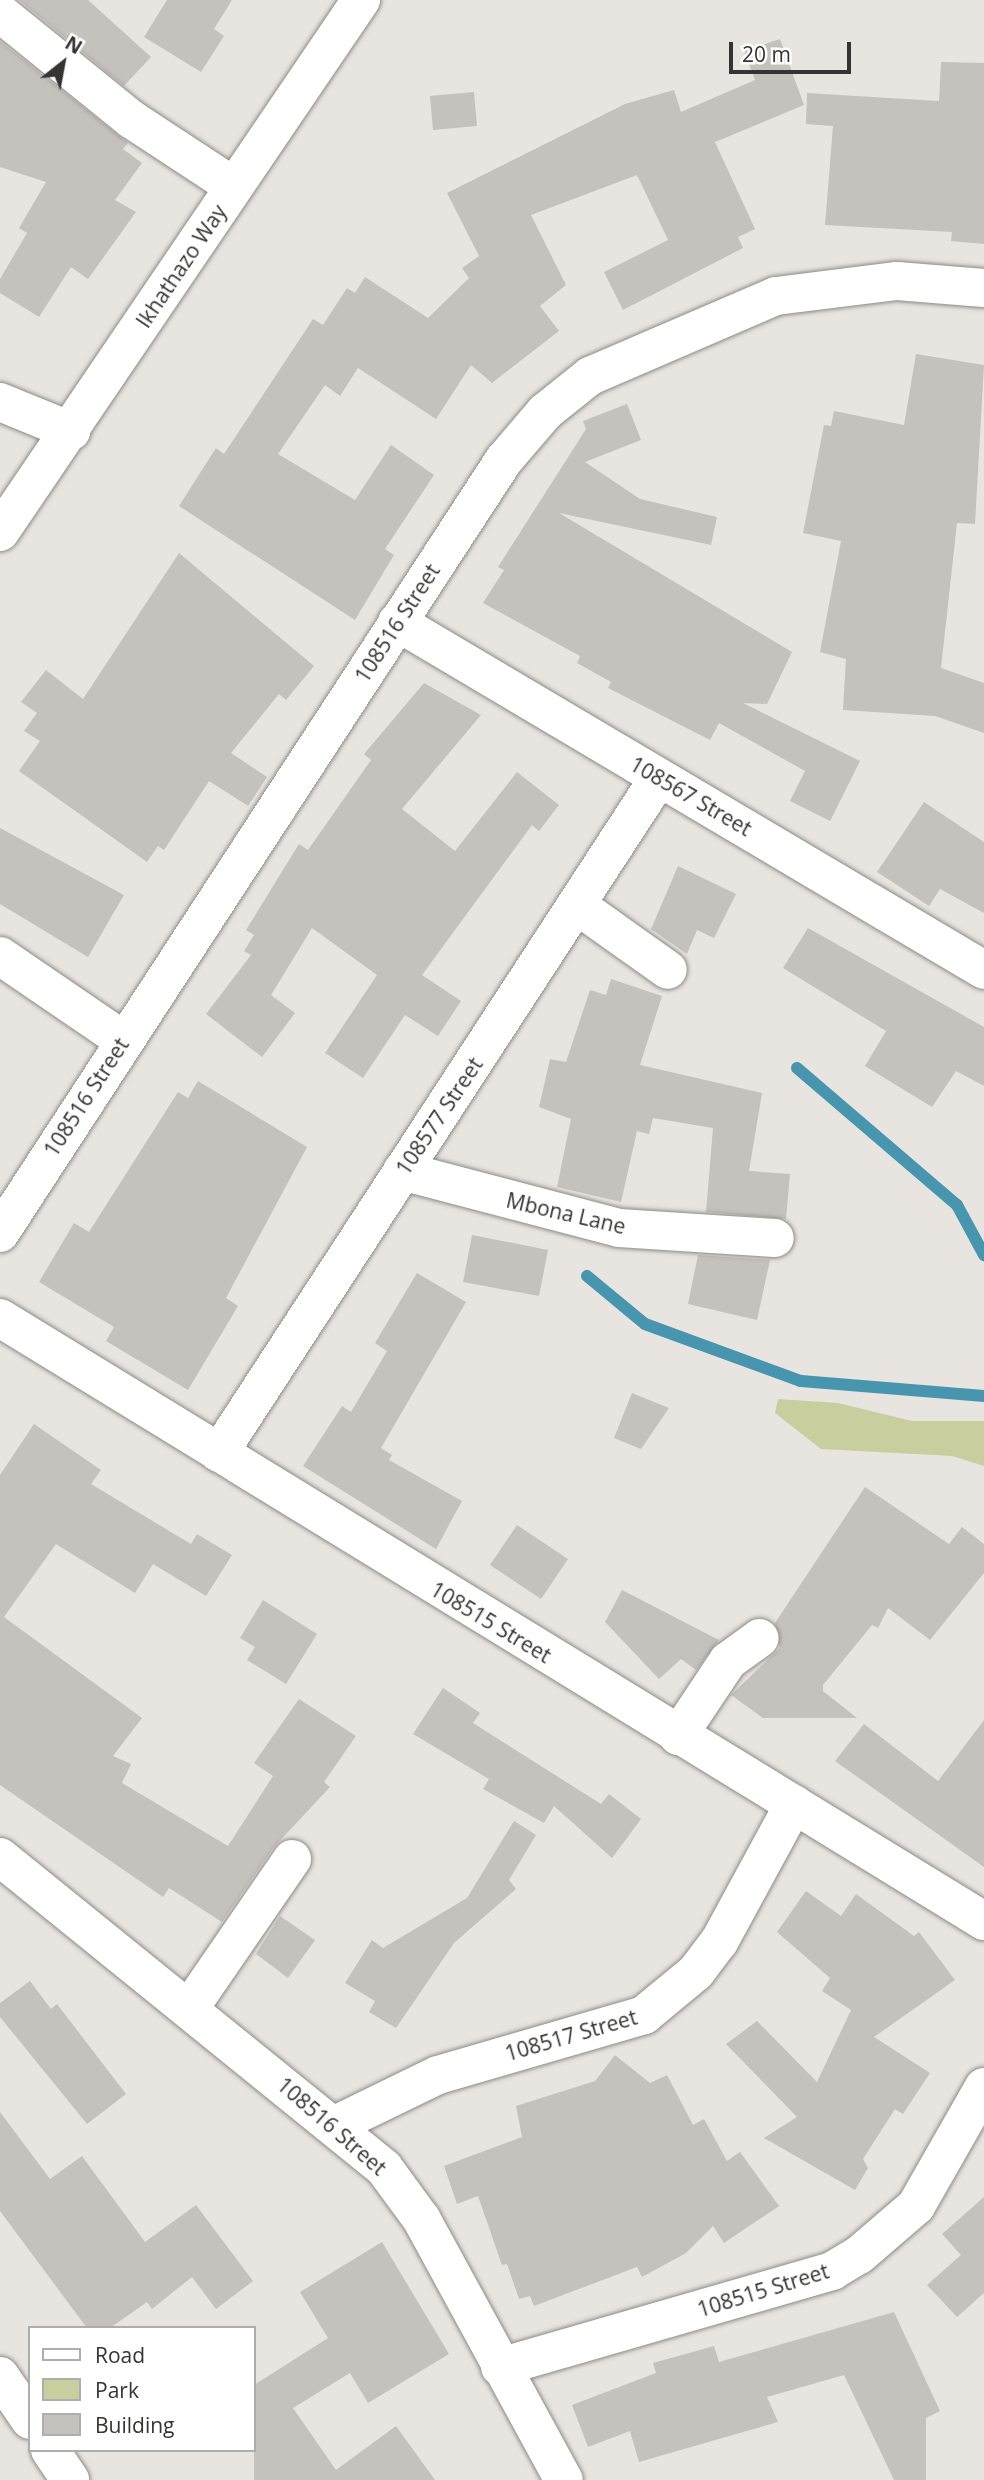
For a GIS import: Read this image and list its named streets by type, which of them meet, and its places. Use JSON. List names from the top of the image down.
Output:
{
  "streets": {
    "street": [
      "Ikhathazo Way",
      "108516 Street",
      "108567 Street",
      "108577 Street",
      "Mbona Lane",
      "108515 Street",
      "108517 Street"
    ]
  },
  "crossings": [
    ["108516 Street", "108567 Street"],
    ["108516 Street", "108515 Street"],
    ["108516 Street", "108517 Street"],
    ["108567 Street", "108577 Street"],
    ["108577 Street", "Mbona Lane"],
    ["108577 Street", "108515 Street"],
    ["108515 Street", "108517 Street"]
  ],
  "legend": ["Road", "Park", "Building"],
  "scale_bar": "20 m",
  "north": "top right"
}
